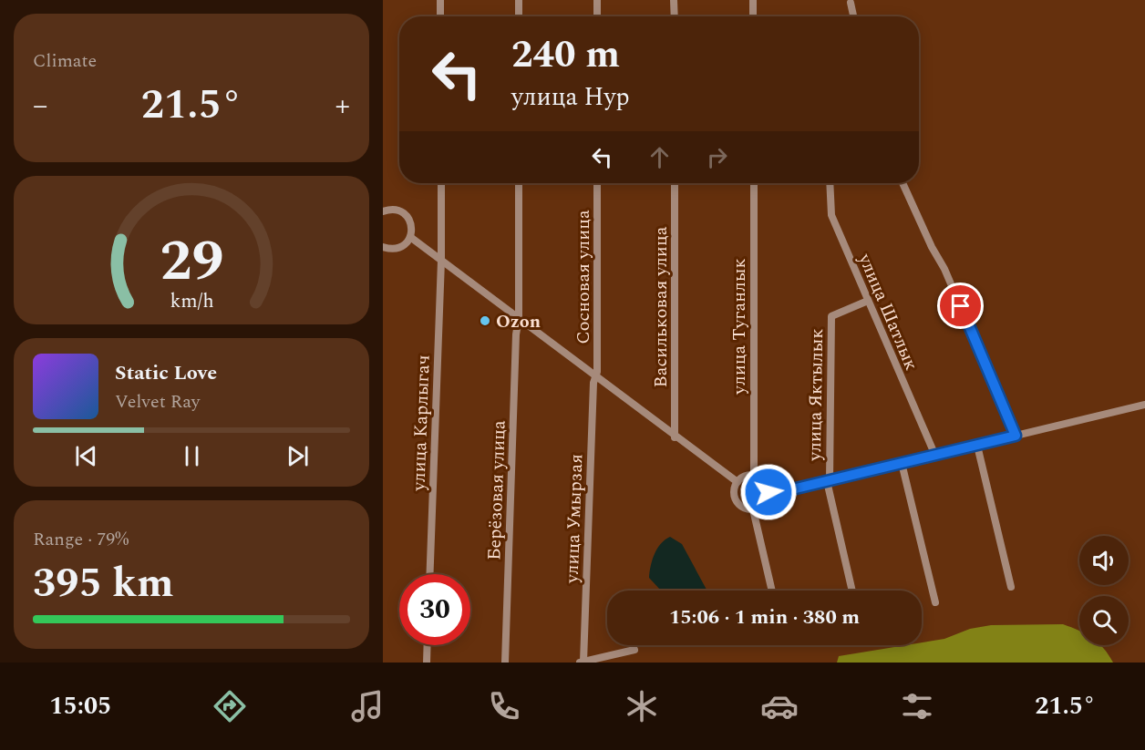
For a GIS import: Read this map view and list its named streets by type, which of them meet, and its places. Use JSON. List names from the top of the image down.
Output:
{
  "streets": {
    "street": [
      "Сосновая улица",
      "Васильковая улица",
      "улица Шатлык",
      "улица Туганлык",
      "улица Яктылык",
      "улица Карлыгач",
      "Берёзовая улица",
      "улица Умырзая"
    ]
  },
  "crossings": [
    ["Сосновая улица", "улица Умырзая"],
    ["улица Шатлык", "улица Яктылык"]
  ],
  "places": ["Ozon"],
  "page": {
    "tile": [
      "Climate",
      ["Range · 79%", "395 km"]
    ],
    "turn": ["240 m", "улица Нур"],
    "heat": ["−", "21.5°", "+"],
    "song": ["Static Love", "Velvet Ray"],
    "limit": "30",
    "trip": "15:06 · 1 min · 380 m",
    "tabs": ["15:05", "21.5°"],
    "gauge": ["29", "km/h"]
  }
}
